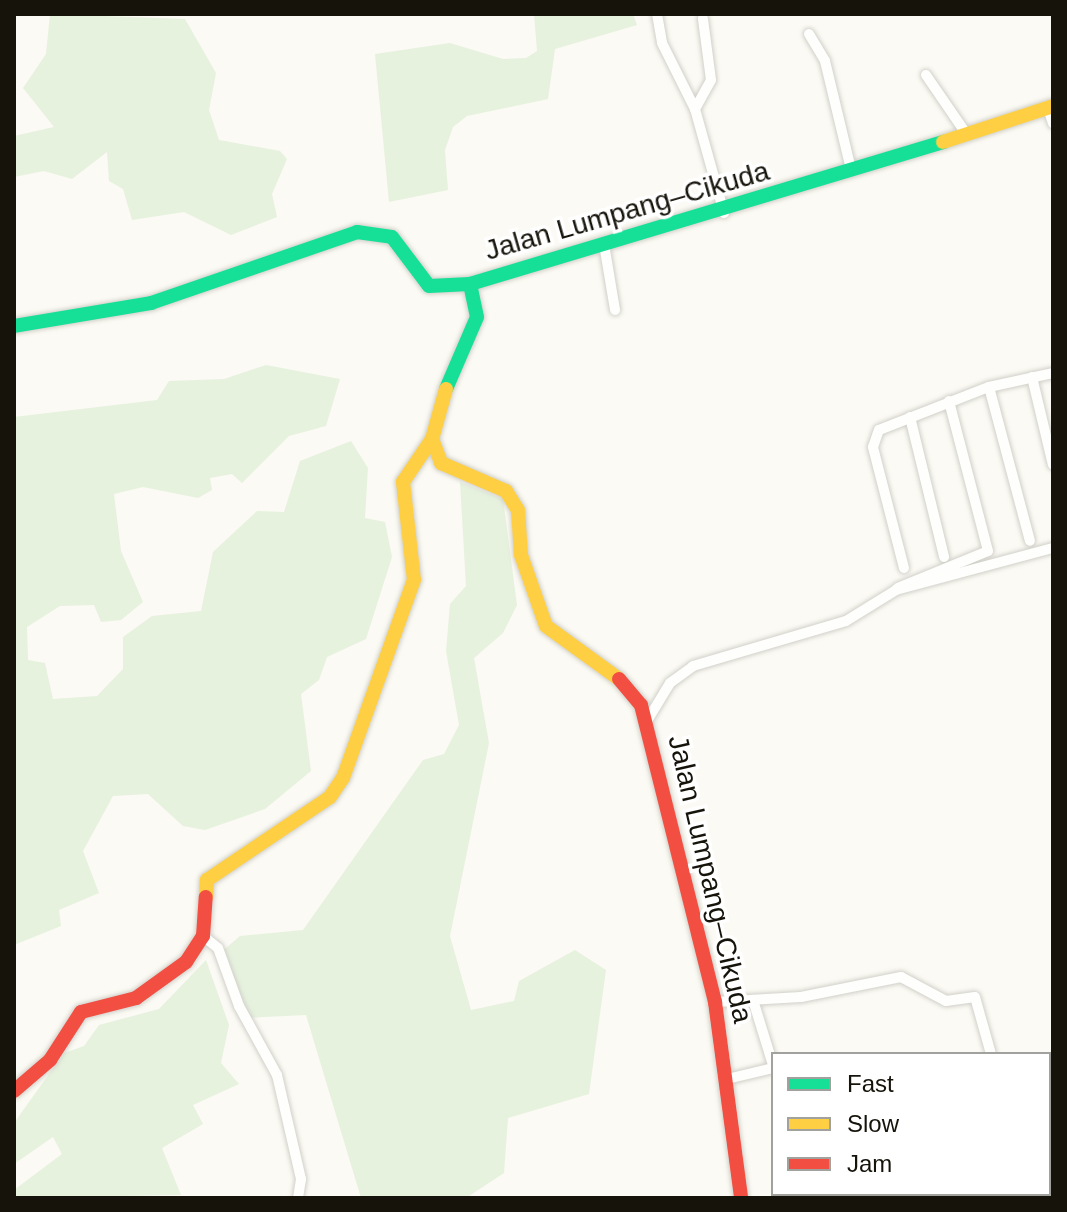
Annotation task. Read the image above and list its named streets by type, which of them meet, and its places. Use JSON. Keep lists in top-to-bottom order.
{
  "streets": {
    "street": ["Jalan Lumpang–Cikuda"]
  },
  "legend": ["Fast", "Slow", "Jam"]
}
